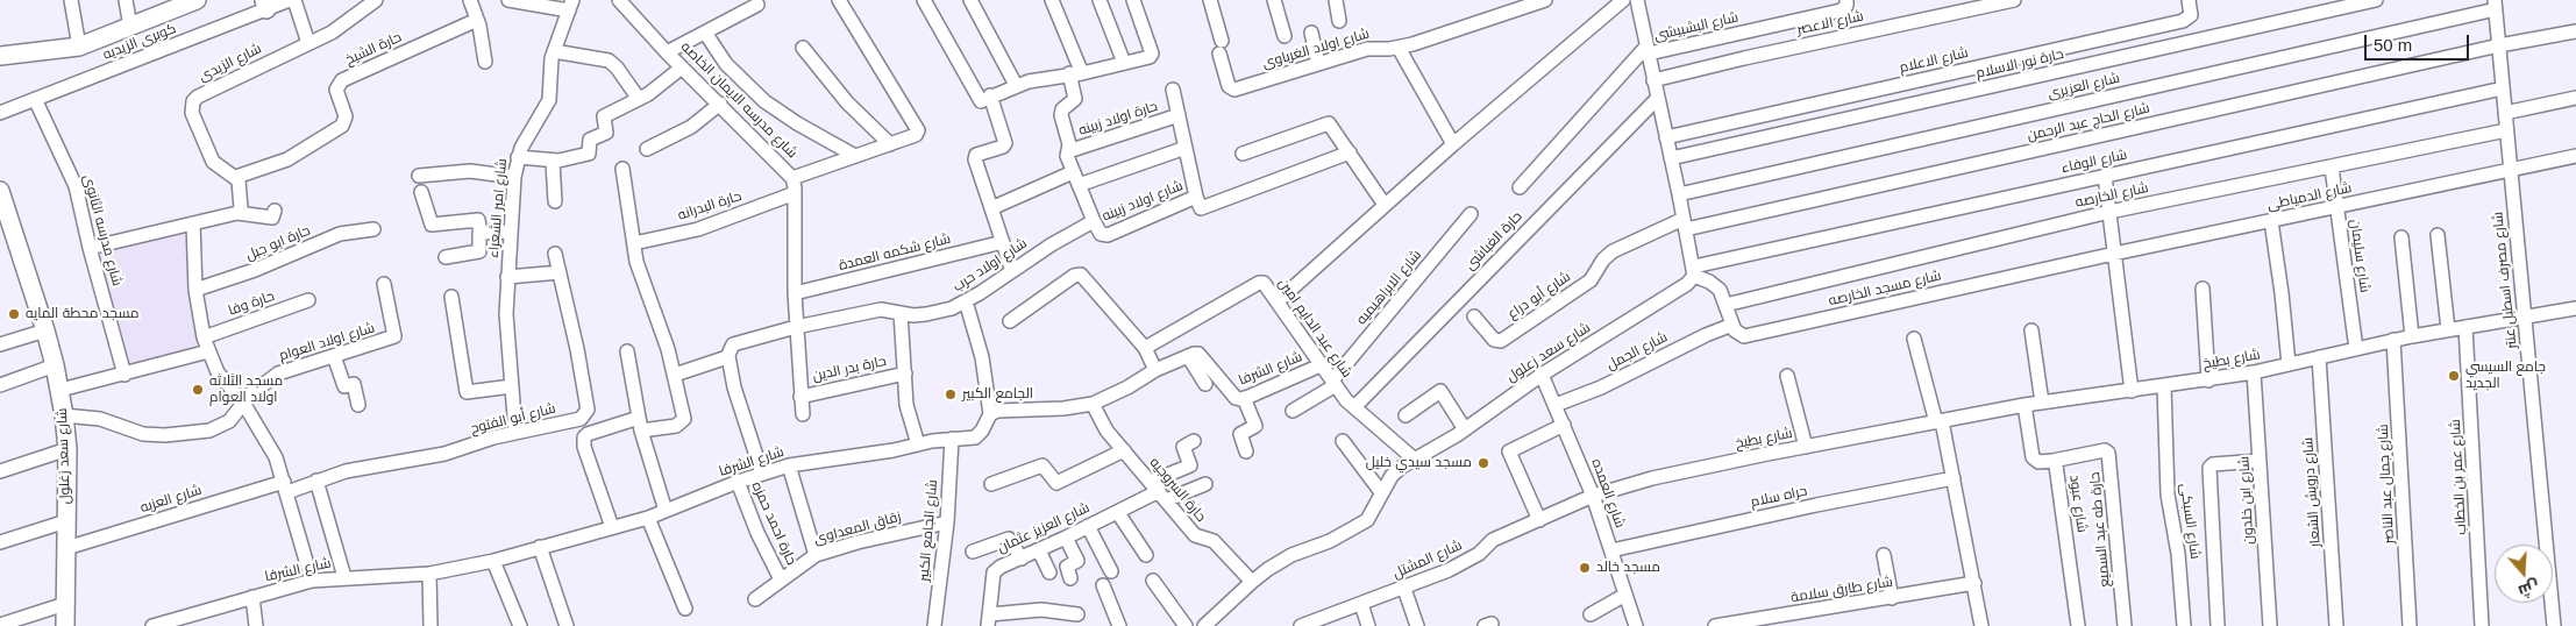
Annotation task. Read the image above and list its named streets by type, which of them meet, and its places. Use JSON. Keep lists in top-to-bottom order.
{
  "streets": {
    "street": [
      "شارع الاعصر",
      "شارع البشبيشى",
      "كوبرى الزيديه",
      "حارة الشيخ",
      "شارع اولاد الغرباوى",
      "شارع الاعلام",
      "شارع الزيدى",
      "حارة نور الاسلام",
      "شارع العزيرى",
      "شارع مدرسه الايمان الخاصه",
      "حارة اولاد زبينه",
      "شارع الحاج عبد الرحمن",
      "شارع الوفاء",
      "شارع الخارصه",
      "شارع الدمياطى",
      "شارع اولاد زبينه",
      "حارة البدرانه",
      "شارع امير الشعراء",
      "شارع مدرسه الثانوى",
      "حارة الغباشى",
      "حارة ابو جبل",
      "شارع شكمه العمدة",
      "شارع سليمان",
      "شارع اولاد حرب",
      "شارع مصرف اسطبل عنتر",
      "شارع الابراهيميه",
      "شارع مسجد الخارصه",
      "شارع أبو دراع",
      "حارة وفا",
      "شارع عبد الدايم امين",
      "شارع اولاد العوام",
      "شارع الجمل",
      "شارع سعد زعلول",
      "شارع بطيخ",
      "حارة بدر الدين",
      "شارع الشرفا",
      "شارع أبو الفتوح",
      "شارع سعد زغلول",
      "شارع عمر بن الخطاب",
      "شارع جمال عبد الناصر",
      "حارة السروجيه",
      "شارع درويش الشعار",
      "شارع العمده",
      "حراه سلام",
      "شارع العزبه",
      "شارع ابن خلدون",
      "شارع عبود",
      "شارع السبكى",
      "حارة احمد حمزه",
      "زقاق المعداوى",
      "شارع العزيز عثمان",
      "حارة طه عبد السميع",
      "شارع الجامع الكبير",
      "شارع المشتل",
      "شارع طارق سلامة"
    ]
  },
  "crossings": [
    ["كوبرى الزيديه", "شارع مدرسه الثانوى"],
    ["حارة الشيخ", "شارع الزيدى"],
    ["شارع العزيرى", "شارع مصرف اسطبل عنتر"],
    ["شارع مدرسه الايمان الخاصه", "حارة البدرانه"],
    ["شارع مدرسه الايمان الخاصه", "شارع شكمه العمدة"],
    ["شارع مدرسه الايمان الخاصه", "شارع اولاد حرب"],
    ["شارع مدرسه الايمان الخاصه", "حارة بدر الدين"],
    ["شارع الحاج عبد الرحمن", "شارع مصرف اسطبل عنتر"],
    ["شارع الحاج عبد الرحمن", "شارع أبو دراع"],
    ["شارع الوفاء", "شارع مصرف اسطبل عنتر"],
    ["شارع الوفاء", "شارع سعد زعلول"],
    ["شارع الخارصه", "شارع سليمان"],
    ["شارع الخارصه", "شارع مصرف اسطبل عنتر"],
    ["شارع الدمياطى", "شارع سليمان"],
    ["شارع الدمياطى", "شارع مصرف اسطبل عنتر"],
    ["شارع الدمياطى", "شارع مسجد الخارصه"],
    ["شارع اولاد زبينه", "شارع اولاد حرب"],
    ["شارع امير الشعراء", "شارع أبو الفتوح"],
    ["حارة الغباشى", "شارع عبد الدايم امين"],
    ["شارع سليمان", "شارع بطيخ"],
    ["شارع مصرف اسطبل عنتر", "شارع بطيخ"],
    ["شارع الابراهيميه", "شارع عبد الدايم امين"],
    ["شارع مسجد الخارصه", "شارع الجمل"],
    ["شارع عبد الدايم امين", "شارع سعد زعلول"],
    ["شارع عبد الدايم امين", "شارع الشرفا"],
    ["شارع اولاد العوام", "شارع سعد زغلول"],
    ["شارع الجمل", "شارع العمده"],
    ["شارع سعد زعلول", "حارة السروجيه"],
    ["شارع سعد زعلول", "شارع العمده"],
    ["شارع بطيخ", "شارع عمر بن الخطاب"],
    ["شارع بطيخ", "شارع جمال عبد الناصر"],
    ["شارع بطيخ", "شارع درويش الشعار"],
    ["شارع بطيخ", "شارع العمده"],
    ["شارع بطيخ", "شارع ابن خلدون"],
    ["شارع بطيخ", "شارع عبود"],
    ["شارع بطيخ", "شارع السبكى"],
    ["شارع بطيخ", "شارع المشتل"],
    ["شارع الشرفا", "حارة احمد حمزه"],
    ["شارع الشرفا", "شارع الجامع الكبير"],
    ["شارع أبو الفتوح", "شارع العزبه"],
    ["شارع سعد زغلول", "شارع العزبه"],
    ["حارة السروجيه", "شارع العزيز عثمان"],
    ["شارع العمده", "حراه سلام"],
    ["شارع العمده", "شارع المشتل"],
    ["شارع عبود", "حارة طه عبد السميع"],
    ["حارة احمد حمزه", "زقاق المعداوى"],
    ["زقاق المعداوى", "شارع الجامع الكبير"]
  ],
  "places": [
    "مسجد محطة المايه",
    "جامع السيسي الجديد",
    "مسجد الثلاثه اولاد العوام",
    "الجامع الكبير",
    "مسجد سيدي خليل",
    "مسجد خالد"
  ],
  "scale_bar": "50 m",
  "north": "bottom"
}
